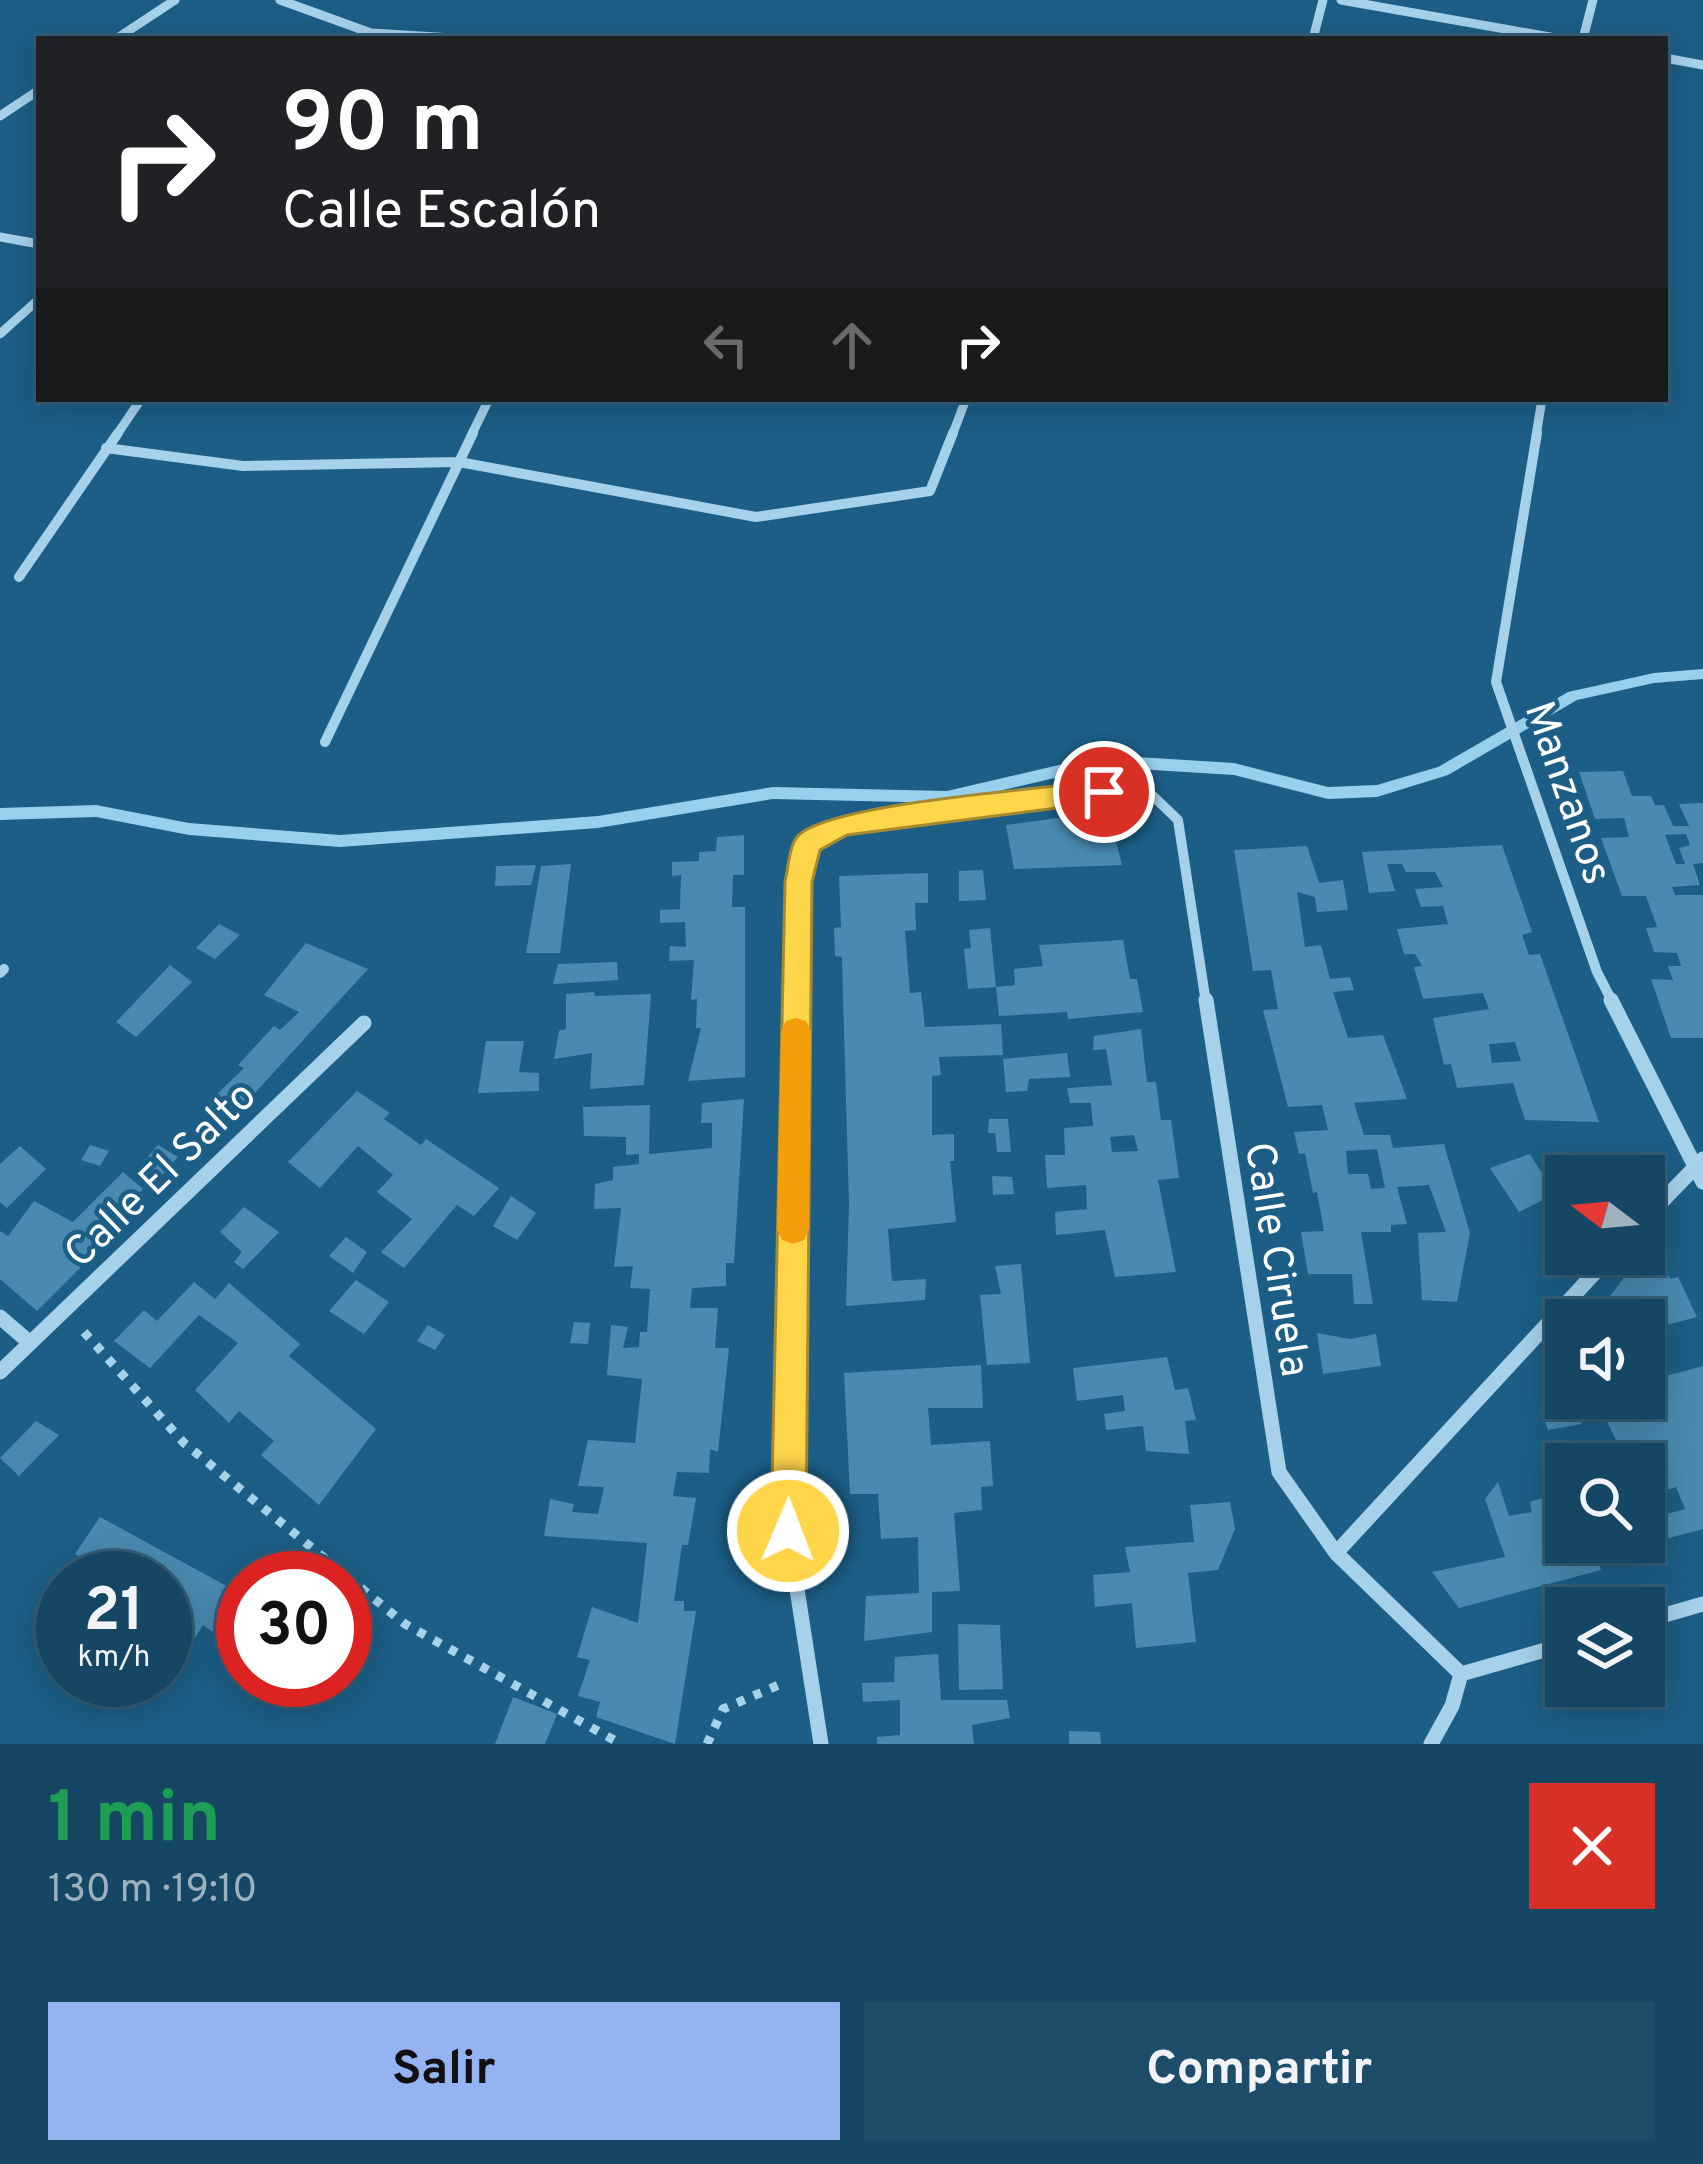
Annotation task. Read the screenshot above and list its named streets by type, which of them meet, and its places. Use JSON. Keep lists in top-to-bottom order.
{
  "streets": {
    "street": ["Manzanos", "Calle El Salto", "Calle Ciruela"]
  },
  "north": "left",
  "page": {
    "turn": ["90 m", "Calle Escalón"],
    "speed": "21 km/h",
    "limit": "30",
    "heading": ["1 min", "130 m · 19:10"],
    "buttons": ["Salir", "Compartir"]
  }
}
